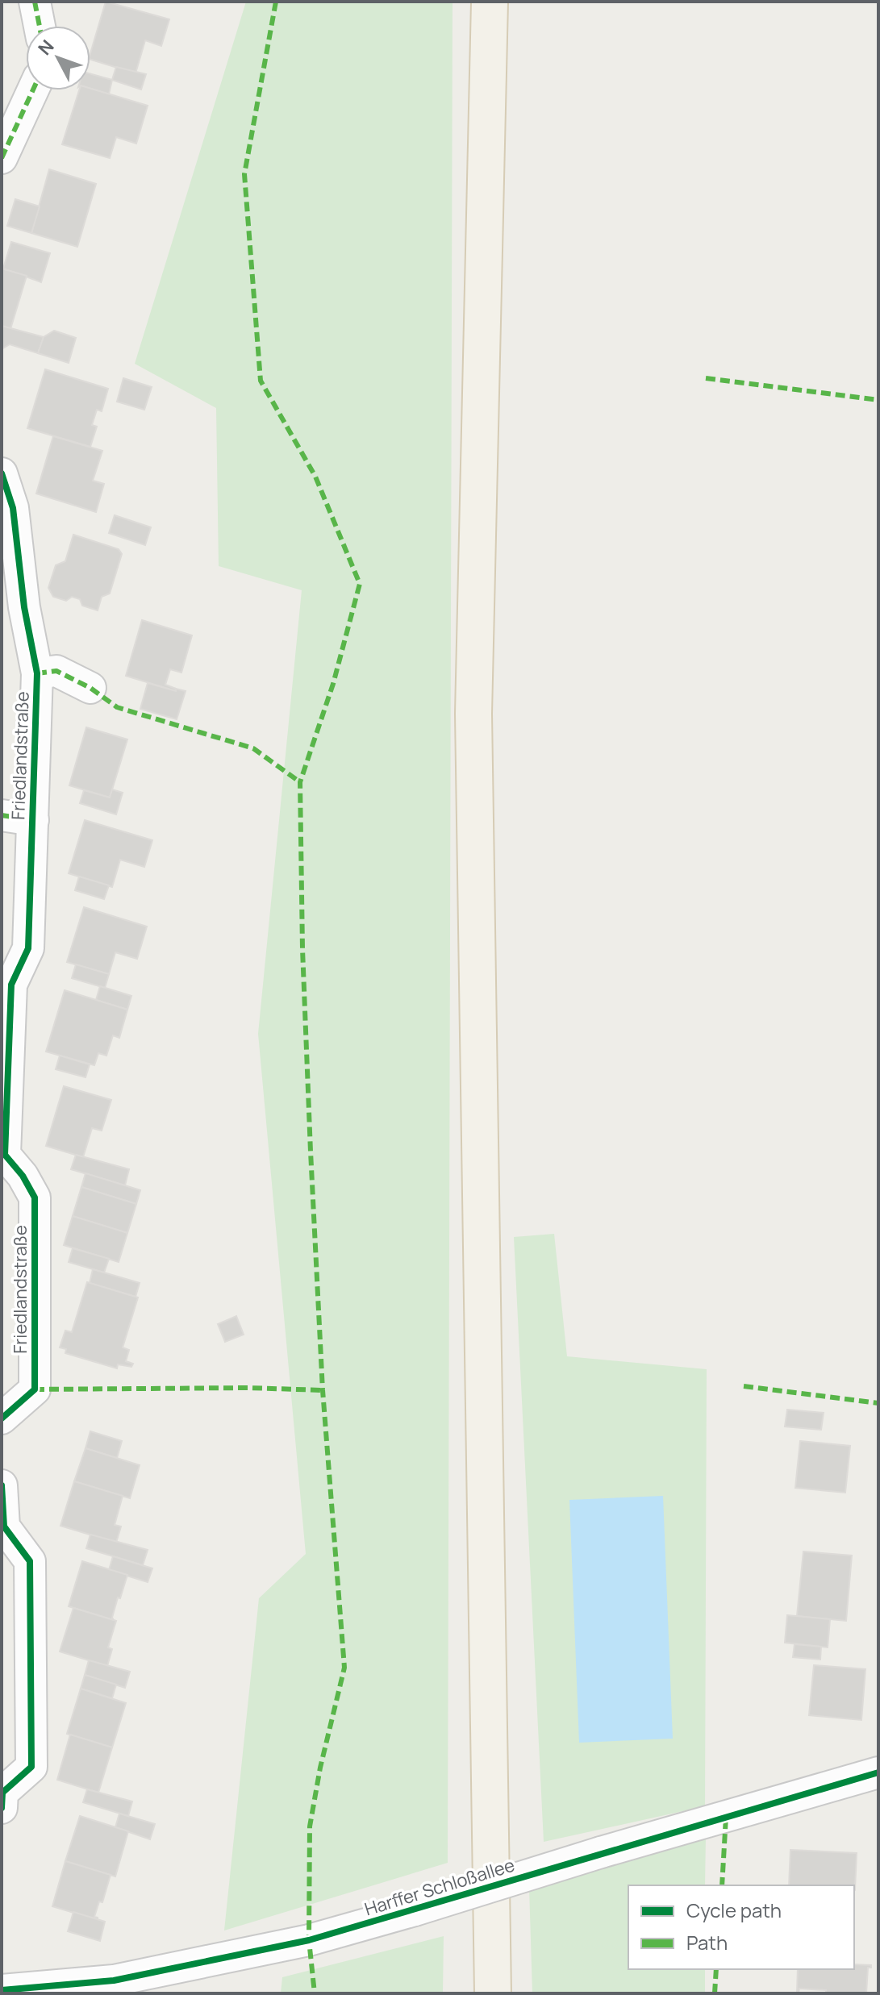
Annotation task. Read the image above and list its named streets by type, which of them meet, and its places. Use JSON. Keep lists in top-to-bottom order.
{
  "streets": {
    "street": ["Friedlandstraße", "Harffer Schloßallee"]
  },
  "legend": ["Cycle path", "Path"],
  "north": "top left"
}
